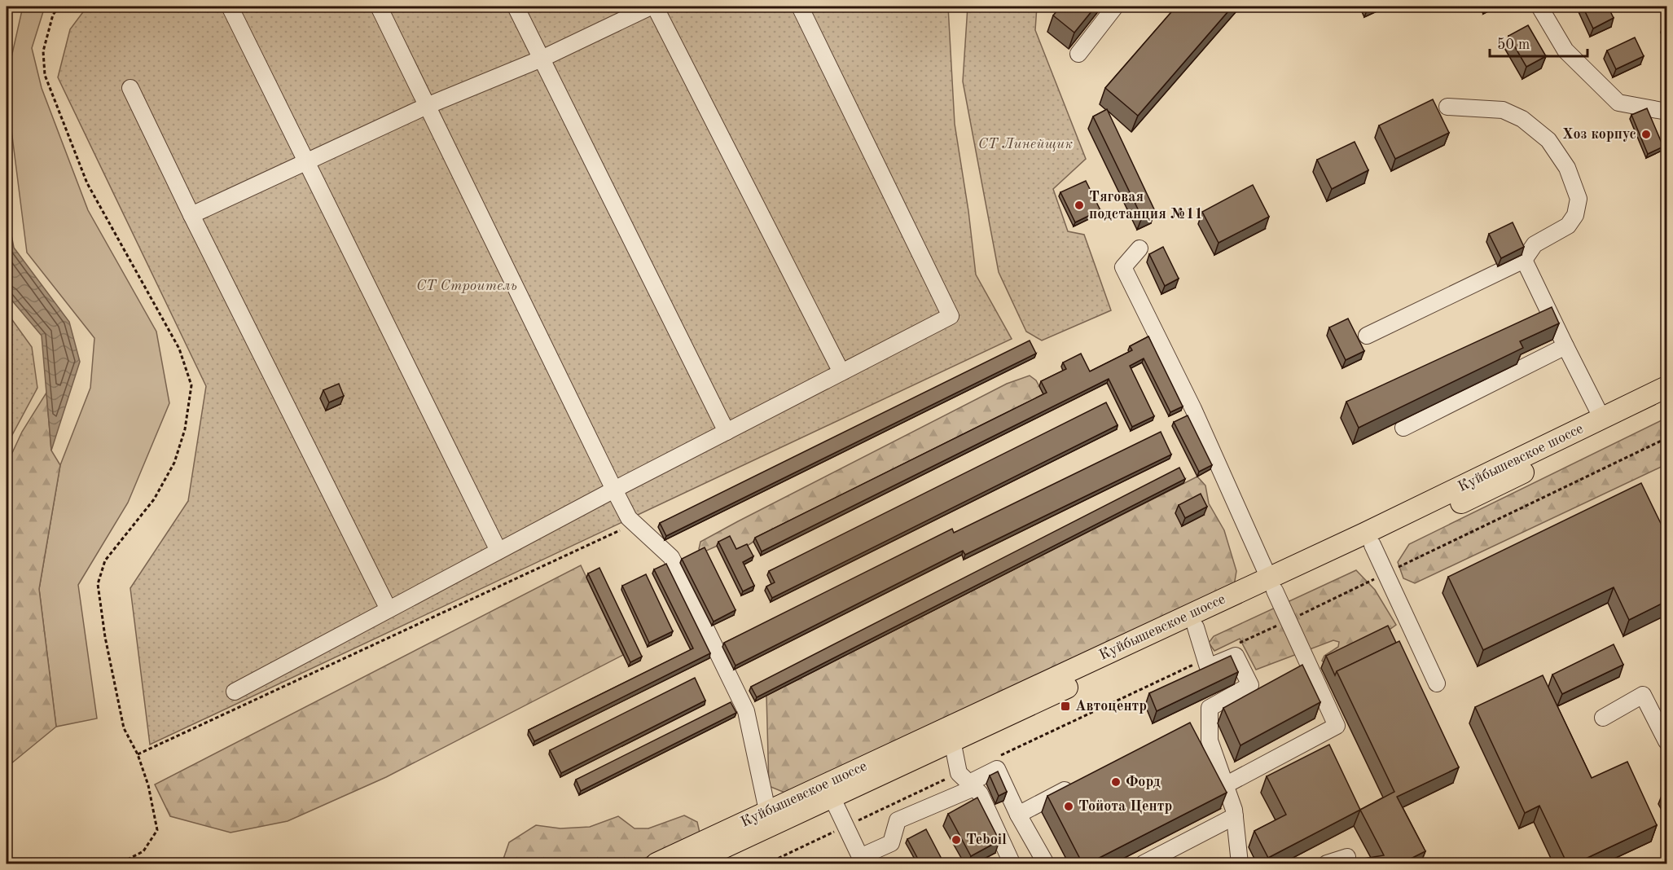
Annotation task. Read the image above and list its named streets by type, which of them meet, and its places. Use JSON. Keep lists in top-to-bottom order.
{
  "streets": {
    "main road": ["Куйбышевское шоссе"]
  },
  "parks": ["СТ Линейщик", "СТ Строитель"],
  "places": {
    "other": [
      "Хоз корпус",
      "Тяговая подстанция №11",
      "Форд",
      "Тойота Центр",
      "Teboil"
    ],
    "transit": ["Автоцентр"]
  },
  "scale_bar": "50 m"
}
